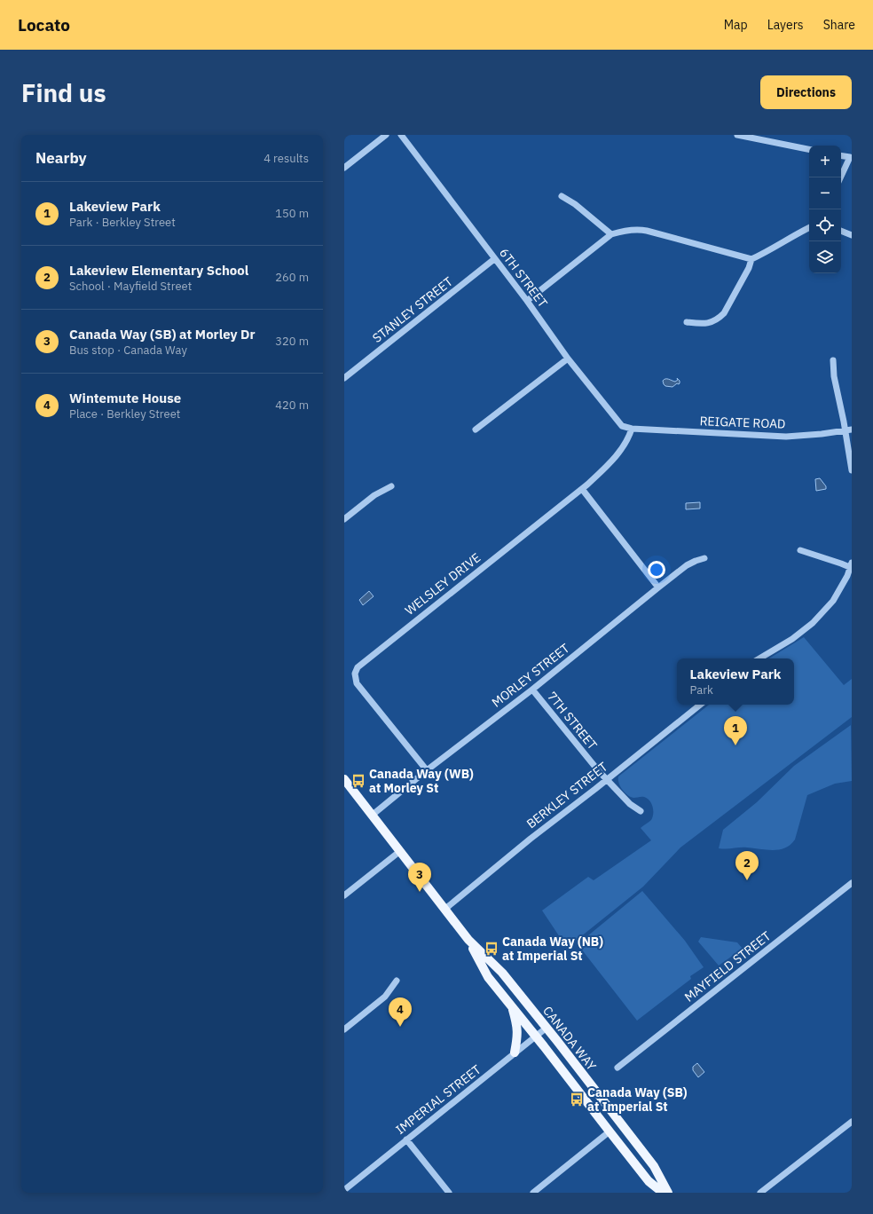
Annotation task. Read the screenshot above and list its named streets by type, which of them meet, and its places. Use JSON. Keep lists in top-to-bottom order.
{
  "streets": {
    "main road": ["CANADA WAY"],
    "street": [
      "6TH STREET",
      "STANLEY STREET",
      "REIGATE ROAD",
      "WELSLEY DRIVE",
      "MORLEY STREET",
      "7TH STREET",
      "BERKLEY STREET",
      "MAYFIELD STREET",
      "IMPERIAL STREET"
    ]
  },
  "crossings": [
    ["6TH STREET", "STANLEY STREET"],
    ["6TH STREET", "REIGATE ROAD"],
    ["6TH STREET", "WELSLEY DRIVE"],
    ["REIGATE ROAD", "WELSLEY DRIVE"],
    ["WELSLEY DRIVE", "MORLEY STREET"],
    ["MORLEY STREET", "7TH STREET"],
    ["MORLEY STREET", "CANADA WAY"],
    ["7TH STREET", "BERKLEY STREET"],
    ["BERKLEY STREET", "CANADA WAY"],
    ["CANADA WAY", "IMPERIAL STREET"]
  ],
  "places": {
    "bus stop": ["Canada Way (WB) at Morley St", "Canada Way (NB) at Imperial St", "Canada Way (SB) at Imperial St"]
  },
  "page": {
    "header": "Locato",
    "nav": ["Map", "Layers", "Share"],
    "buttons": "Directions",
    "title": "Find us",
    "heading": ["Nearby", "4 results"],
    "map_buttons": ["+", "−"],
    "list": [
      {
        "mark": "1",
        "name": "Lakeview Park",
        "note": "Park · Berkley Street",
        "value": "150 m"
      },
      {
        "mark": "2",
        "name": "Lakeview Elementary School",
        "note": "School · Mayfield Street",
        "value": "260 m"
      },
      {
        "mark": "3",
        "name": "Canada Way (SB) at Morley Dr",
        "note": "Bus stop · Canada Way",
        "value": "320 m"
      },
      {
        "mark": "4",
        "name": "Wintemute House",
        "note": "Place · Berkley Street",
        "value": "420 m"
      }
    ],
    "popup": ["Lakeview Park", "Park"],
    "pins": [
      "1",
      "2",
      "3",
      "4"
    ]
  }
}
